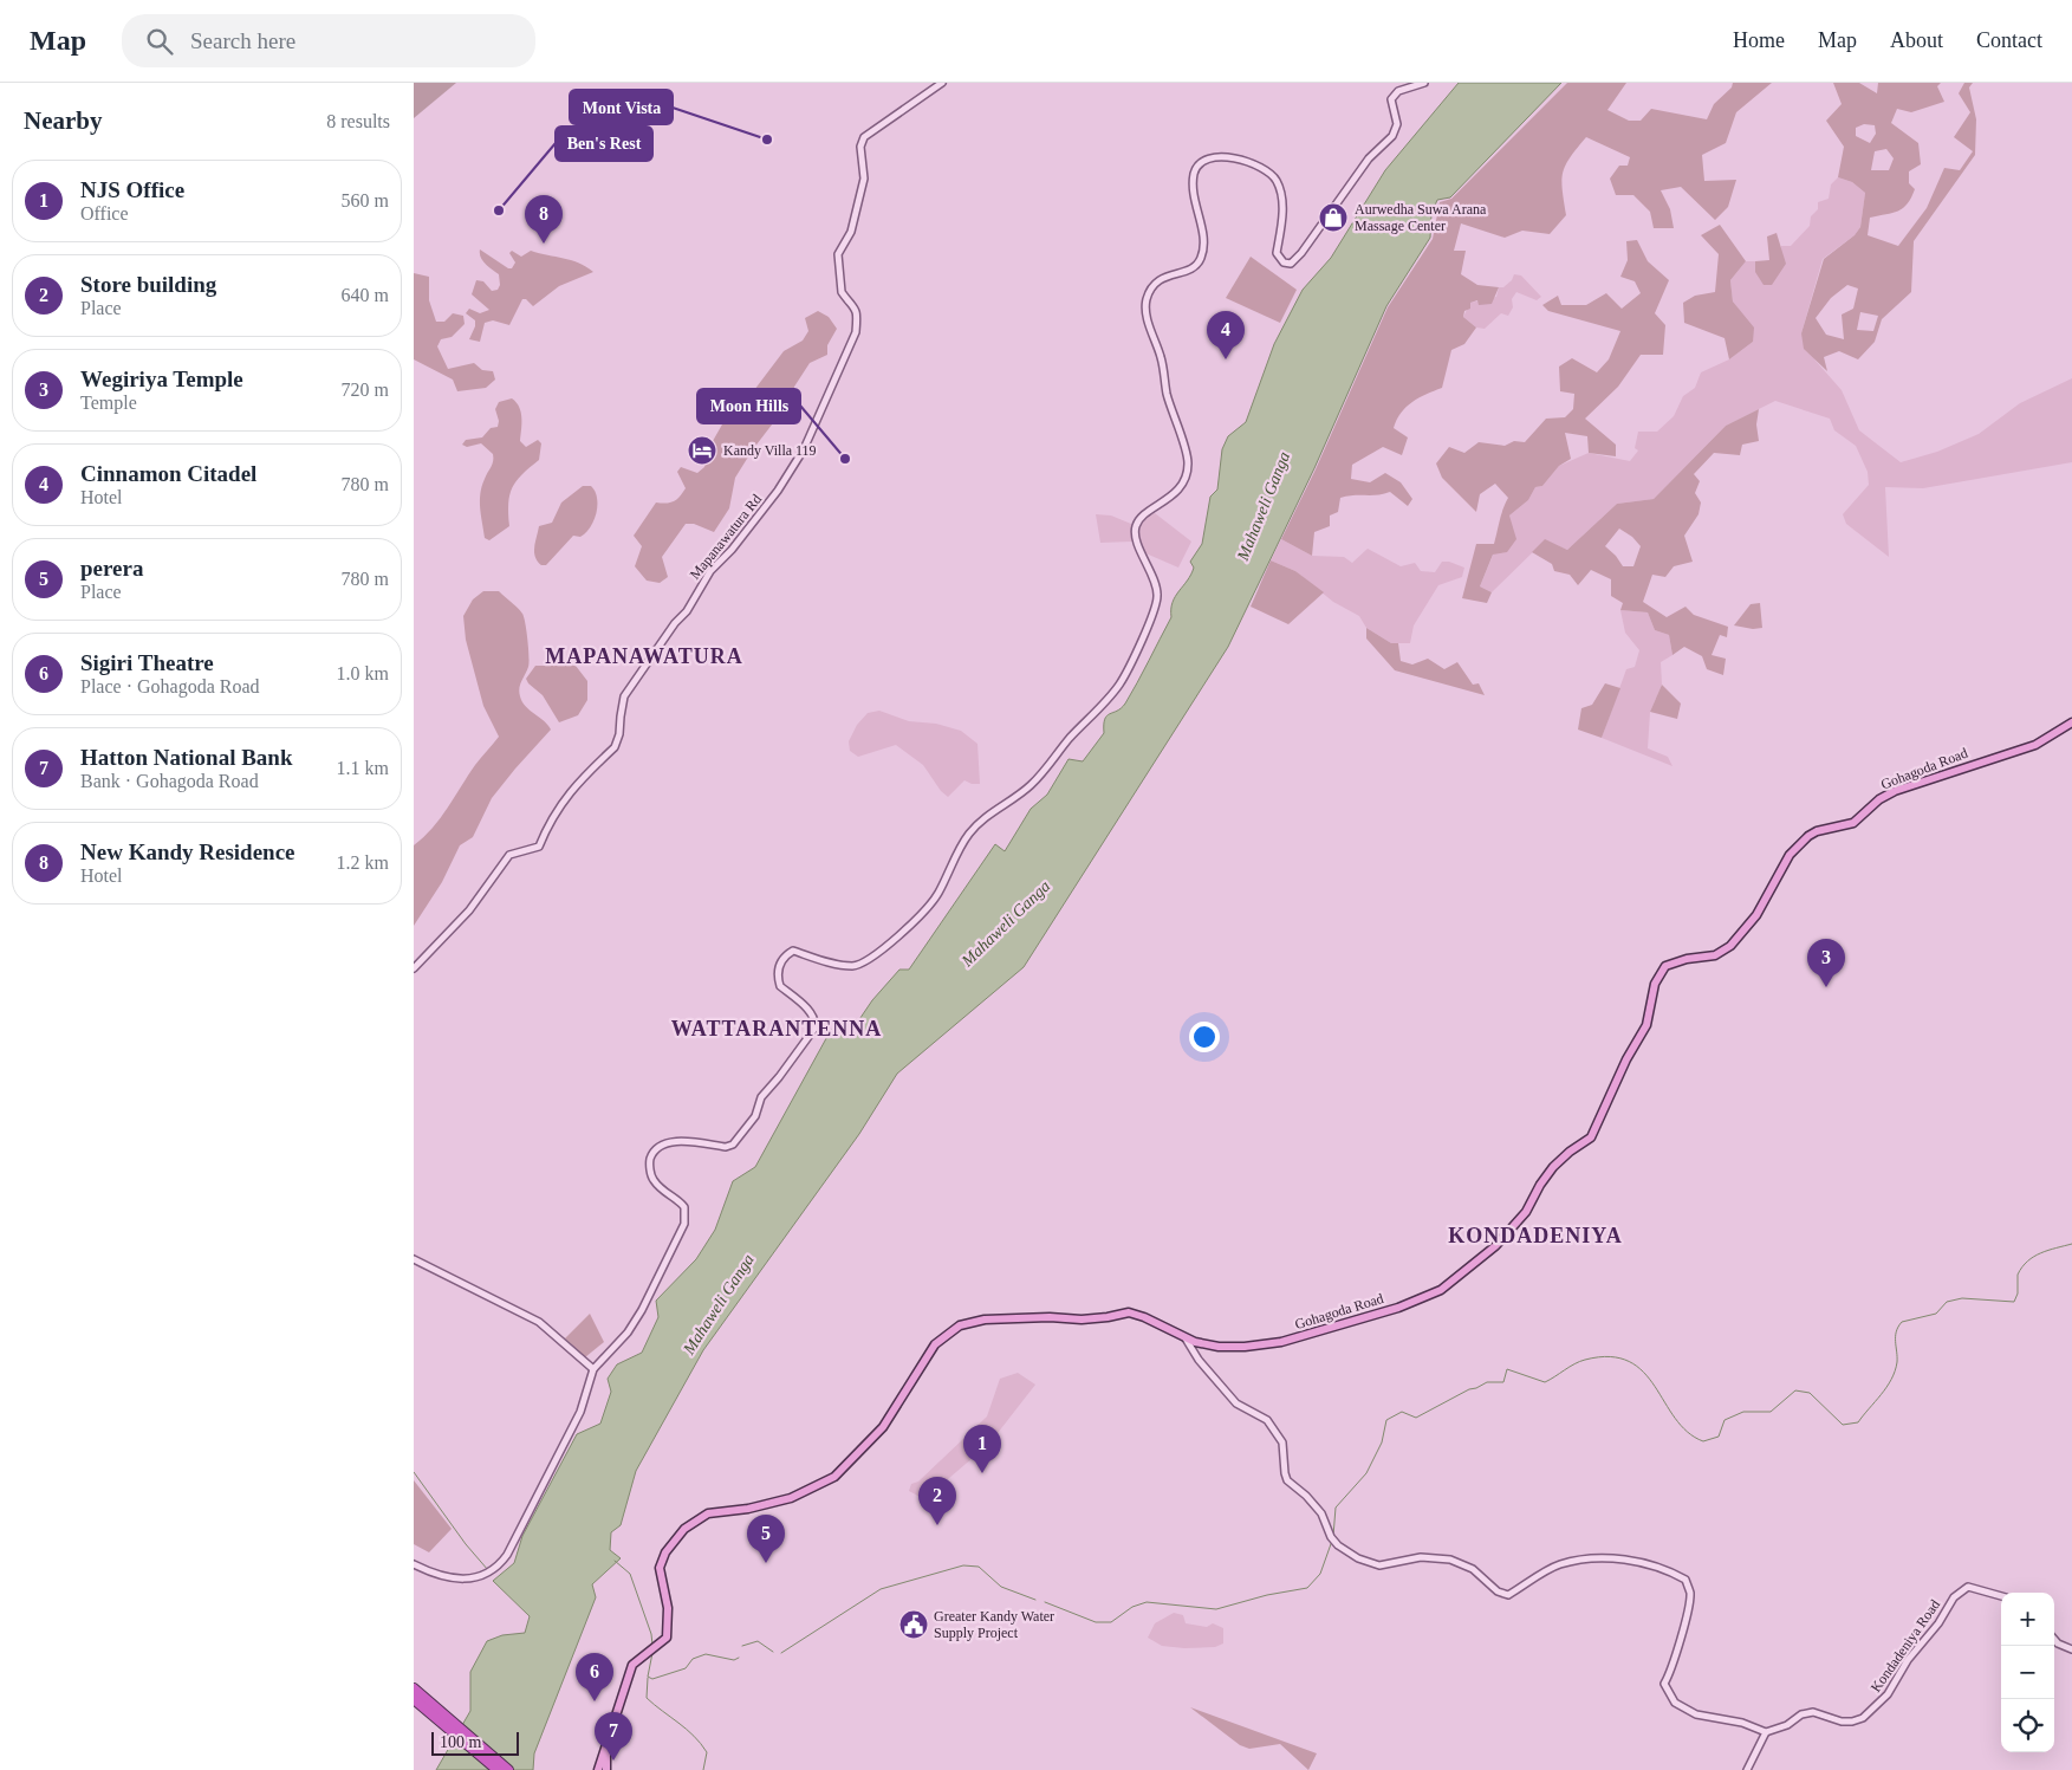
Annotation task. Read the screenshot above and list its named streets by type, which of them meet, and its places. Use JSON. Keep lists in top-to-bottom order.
{
  "streets": {
    "main road": ["Gohagoda Road"],
    "street": ["Mapanawatura Rd", "Kondadeniya Road"]
  },
  "districts": ["MAPANAWATURA", "WATTARANTENNA", "KONDADENIYA"],
  "water": ["Mahaweli Ganga"],
  "places": {
    "other": ["Mont Vista", "Ben's Rest", "Moon Hills"],
    "shop": ["Aurwedha Suwa Arana Massage Center"],
    "hotel": ["Kandy Villa 119"],
    "public building": ["Greater Kandy Water Supply Project"]
  },
  "scale_bar": "100 m",
  "page": {
    "header": "Map",
    "search": "Search here",
    "nav": [
      "Home",
      "Map",
      "About",
      "Contact"
    ],
    "heading": ["Nearby", "8 results"],
    "list": [
      {
        "mark": "1",
        "name": "NJS Office",
        "note": "Office",
        "value": "560 m"
      },
      {
        "mark": "2",
        "name": "Store building",
        "note": "Place",
        "value": "640 m"
      },
      {
        "mark": "3",
        "name": "Wegiriya Temple",
        "note": "Temple",
        "value": "720 m"
      },
      {
        "mark": "4",
        "name": "Cinnamon Citadel",
        "note": "Hotel",
        "value": "780 m"
      },
      {
        "mark": "5",
        "name": "perera",
        "note": "Place",
        "value": "780 m"
      },
      {
        "mark": "6",
        "name": "Sigiri Theatre",
        "note": "Place · Gohagoda Road",
        "value": "1.0 km"
      },
      {
        "mark": "7",
        "name": "Hatton National Bank",
        "note": "Bank · Gohagoda Road",
        "value": "1.1 km"
      },
      {
        "mark": "8",
        "name": "New Kandy Residence",
        "note": "Hotel",
        "value": "1.2 km"
      }
    ],
    "pins": [
      "8",
      "4",
      "3",
      "1",
      "2",
      "5",
      "6",
      "7"
    ],
    "map_buttons": ["+", "−"],
    "scale": "100 m"
  }
}
